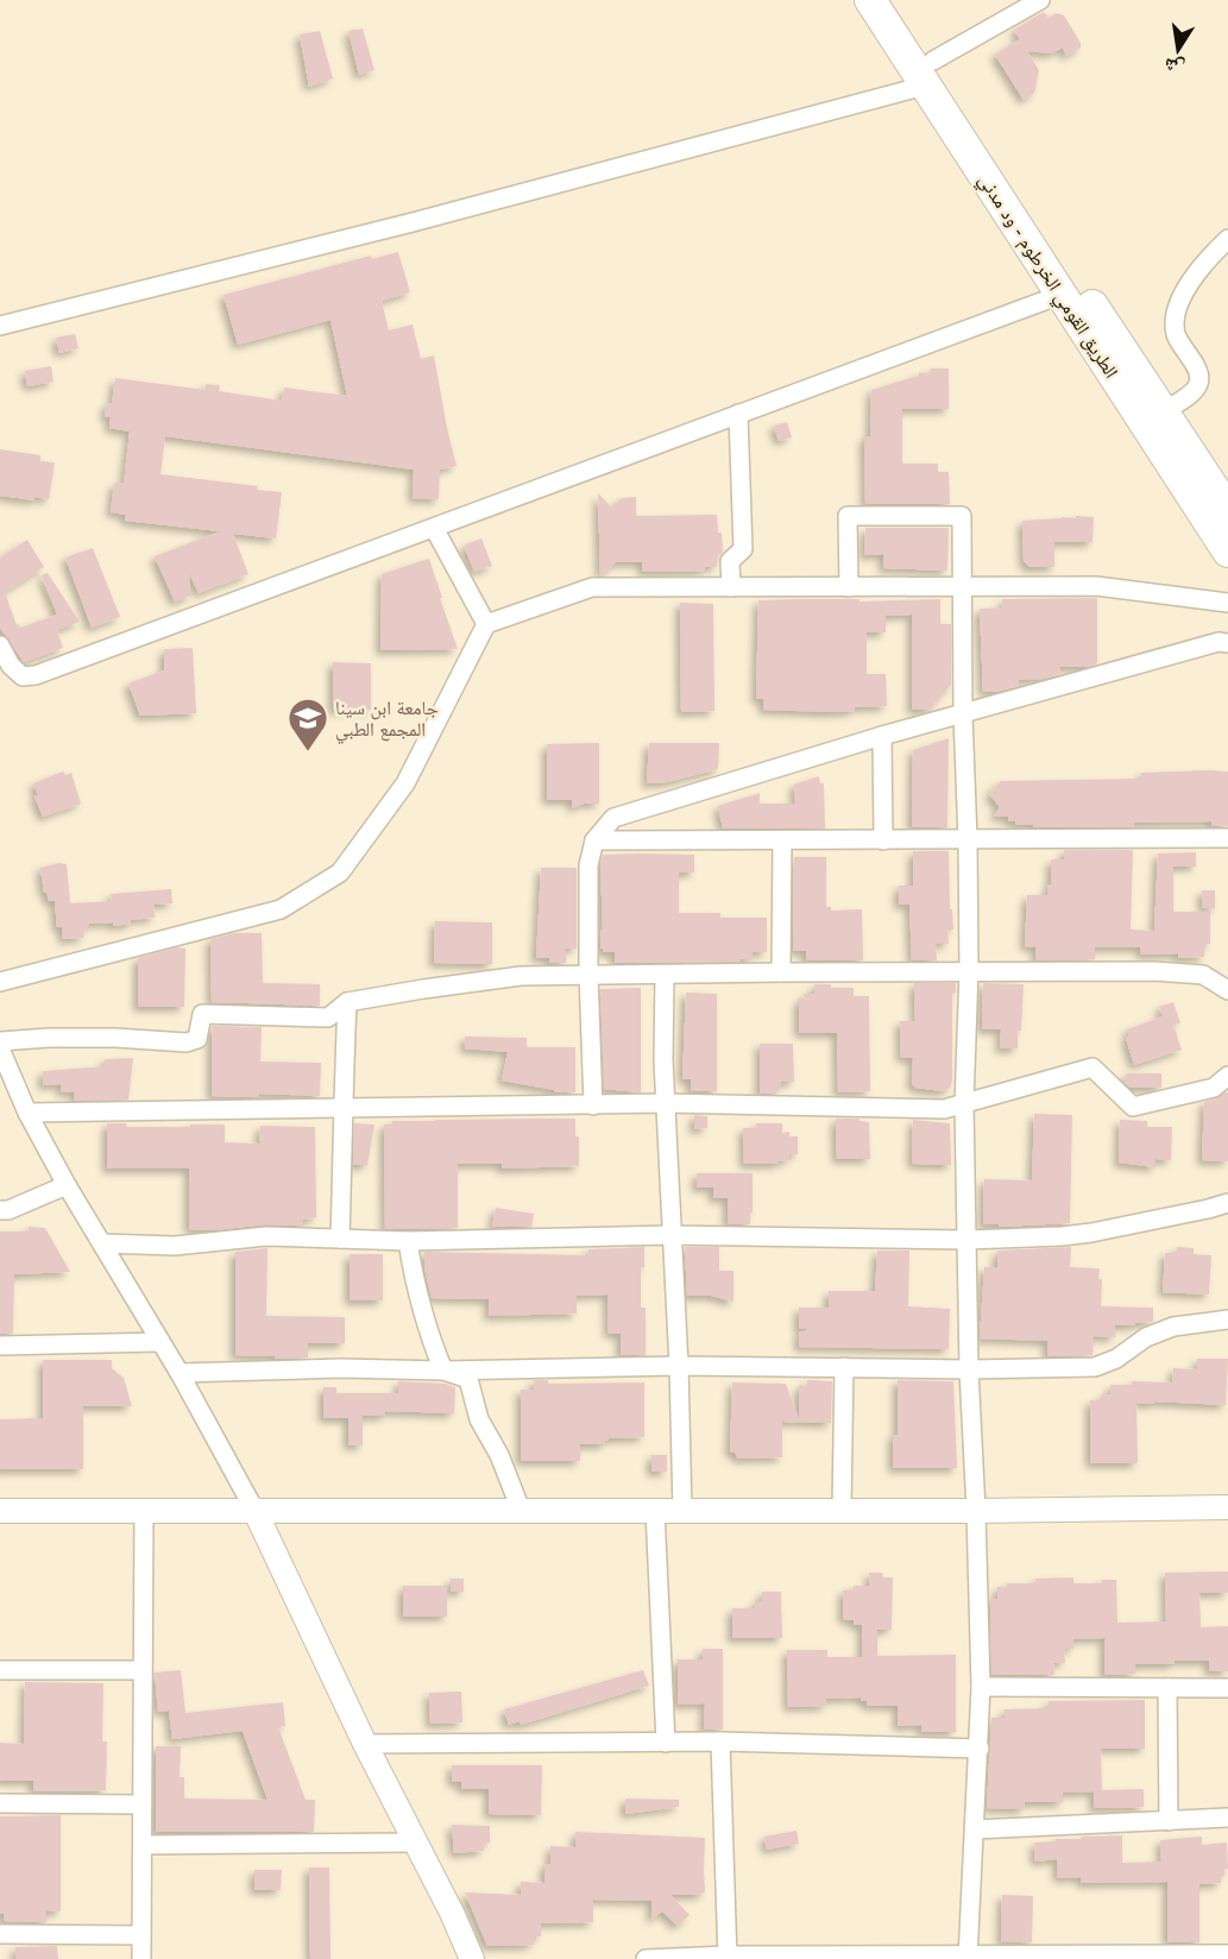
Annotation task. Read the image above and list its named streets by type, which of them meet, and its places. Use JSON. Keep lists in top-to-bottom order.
{
  "streets": {
    "highway": ["الطريق القومي الخرطوم - ود مدني"]
  },
  "places": {
    "school or university": ["جامعة ابن سينا المجمع الطبي"]
  },
  "north": "bottom"
}
